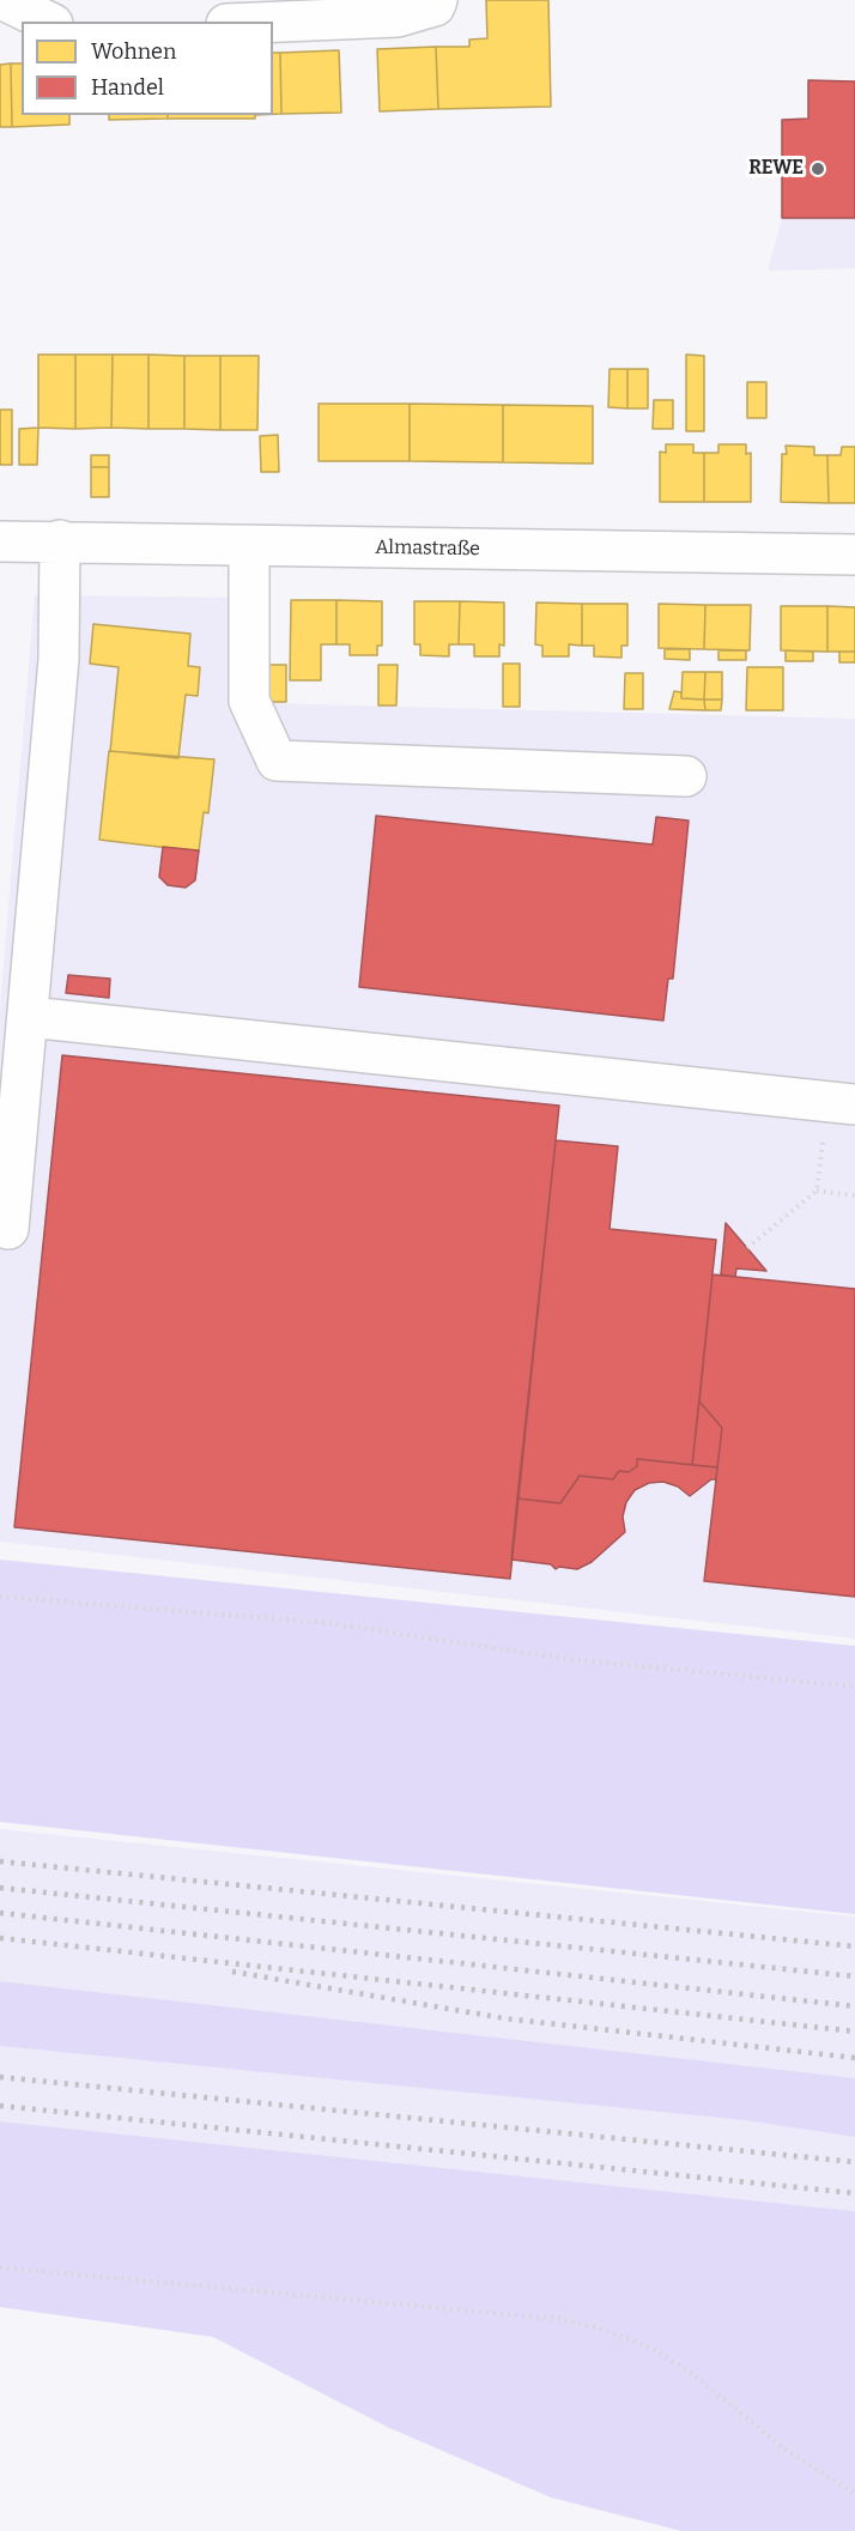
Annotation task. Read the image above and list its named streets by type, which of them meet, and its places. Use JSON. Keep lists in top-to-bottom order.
{
  "streets": {
    "street": ["Almastraße"]
  },
  "places": ["REWE"],
  "legend": ["Wohnen", "Handel"]
}
